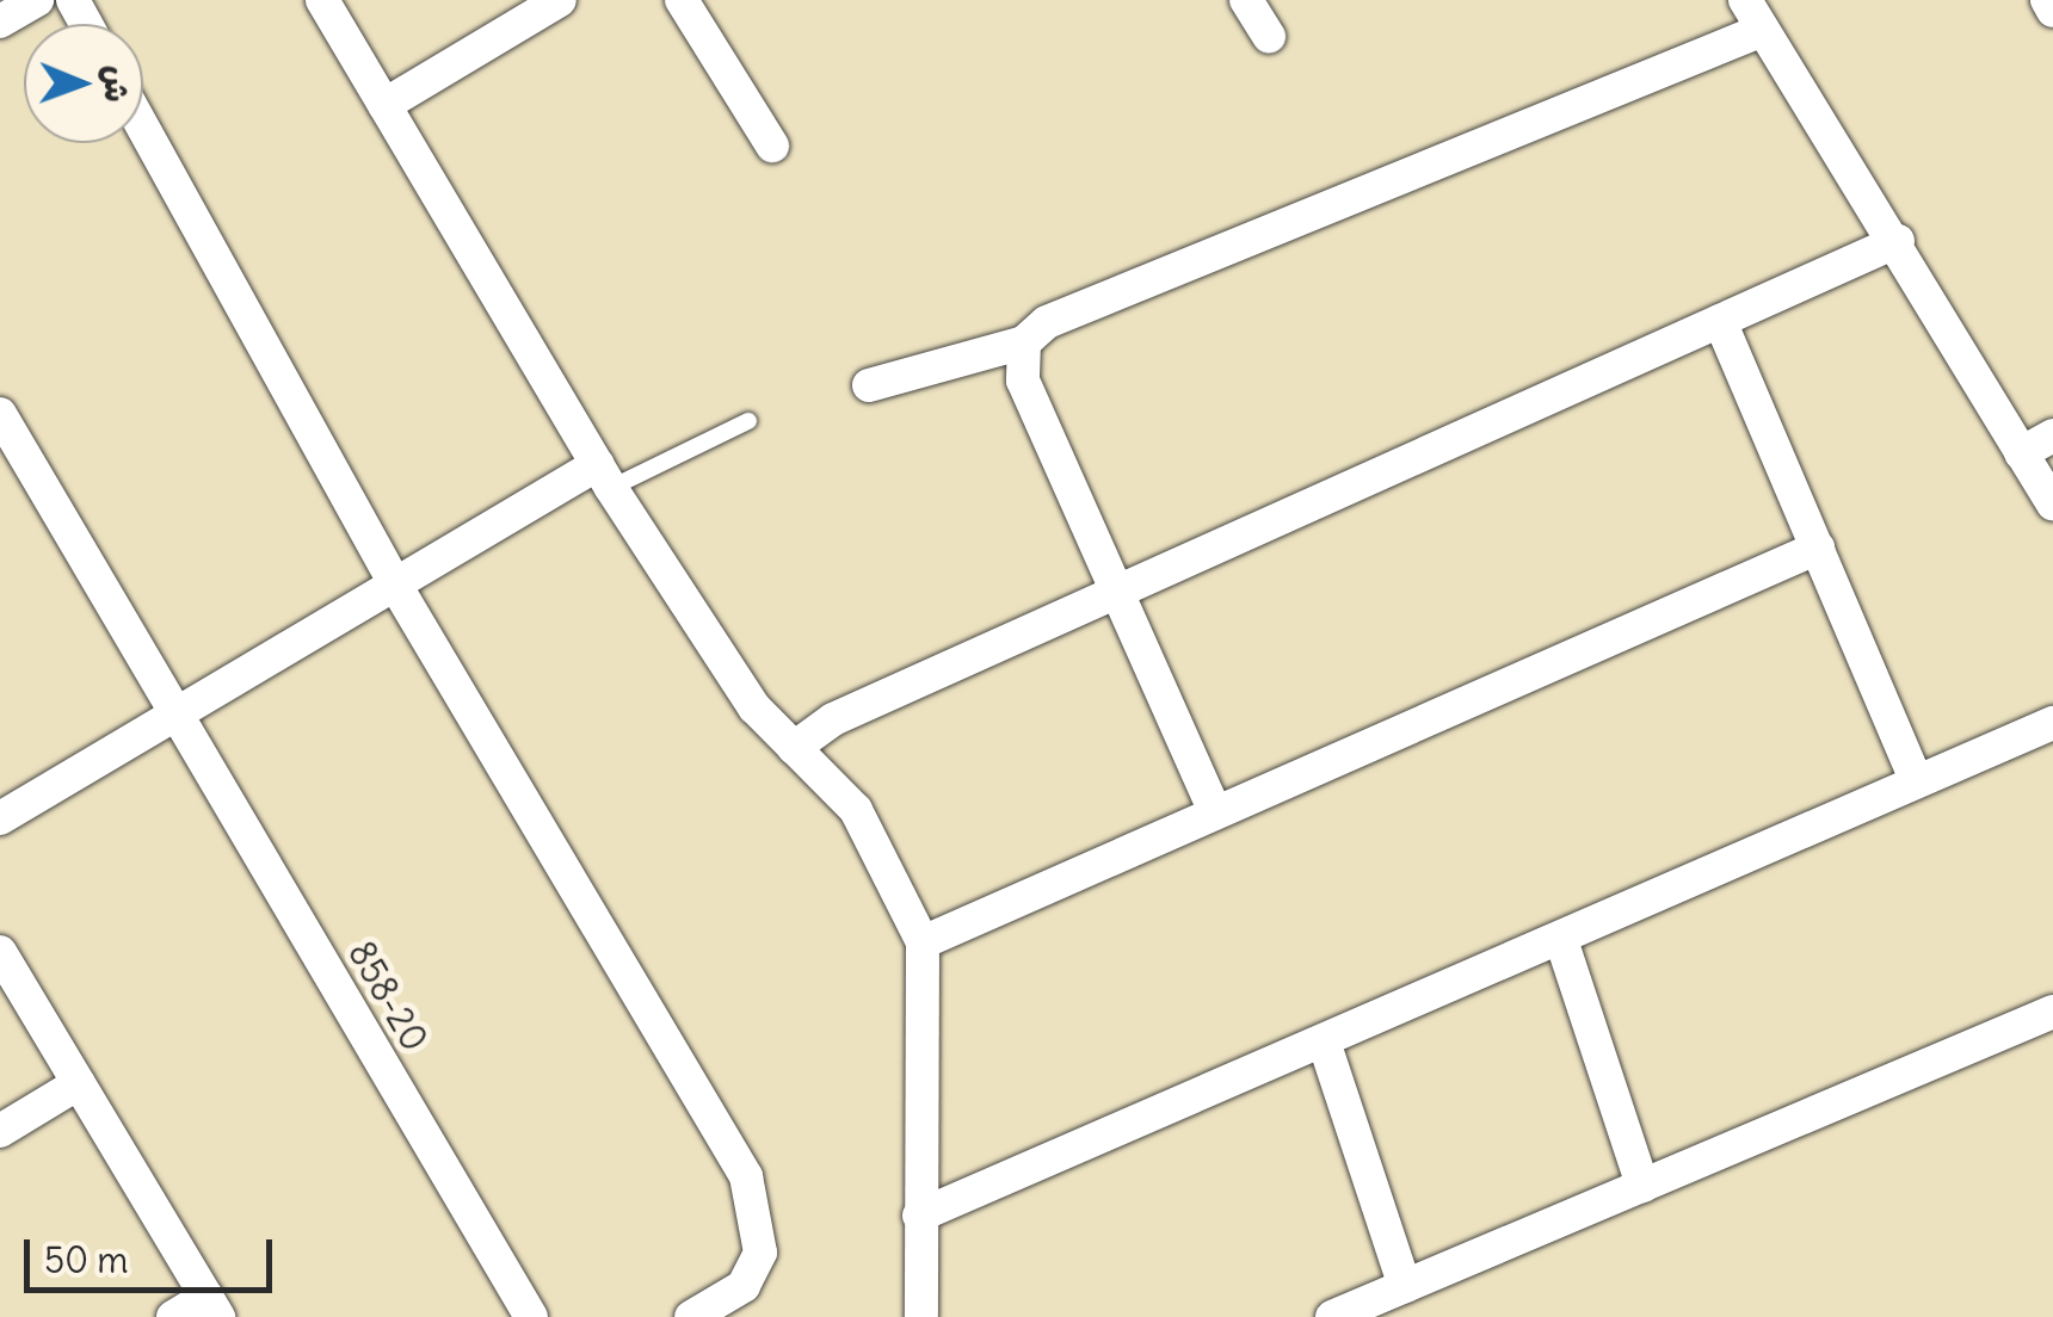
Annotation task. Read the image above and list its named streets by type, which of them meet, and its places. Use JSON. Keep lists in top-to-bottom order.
{
  "streets": {
    "street": ["858-20"]
  },
  "scale_bar": "50 m",
  "north": "right"
}
